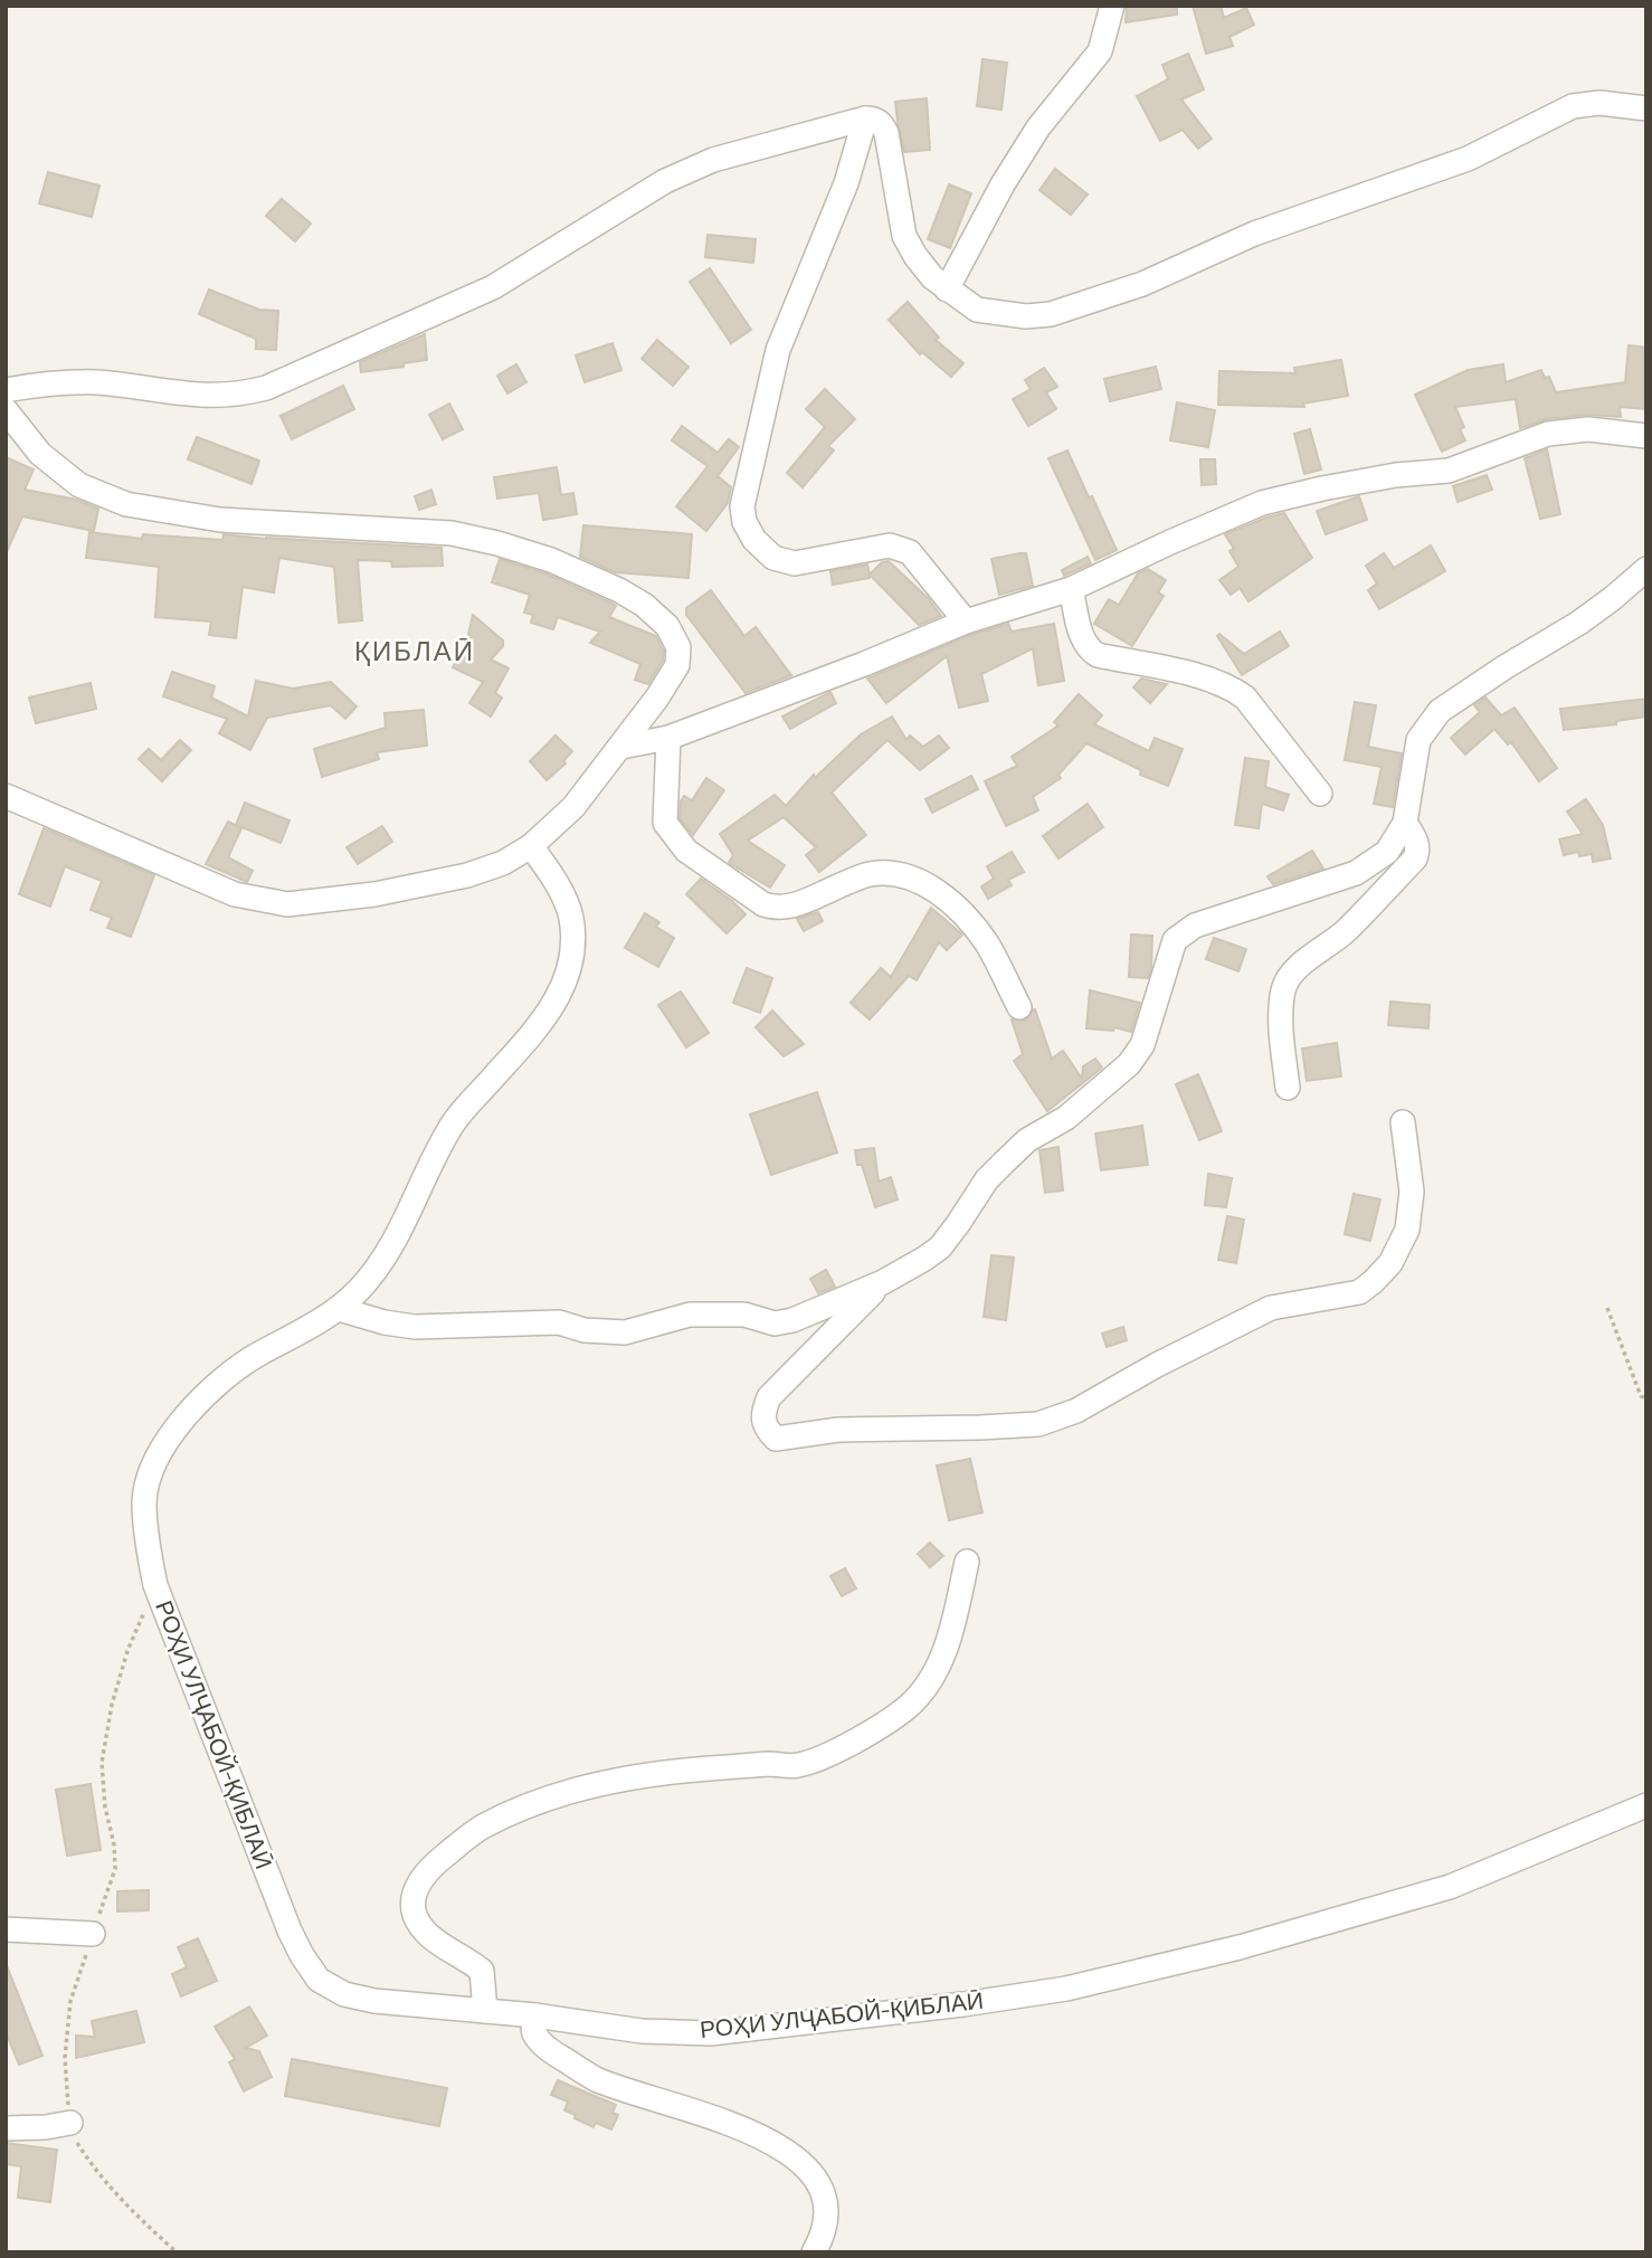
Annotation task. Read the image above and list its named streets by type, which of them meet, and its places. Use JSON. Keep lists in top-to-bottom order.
{
  "streets": {
    "street": ["РОҲИ УЛҶАБОЙ-ҚИБЛАӢ"]
  },
  "districts": ["ҚИБЛАӢ"]
}
